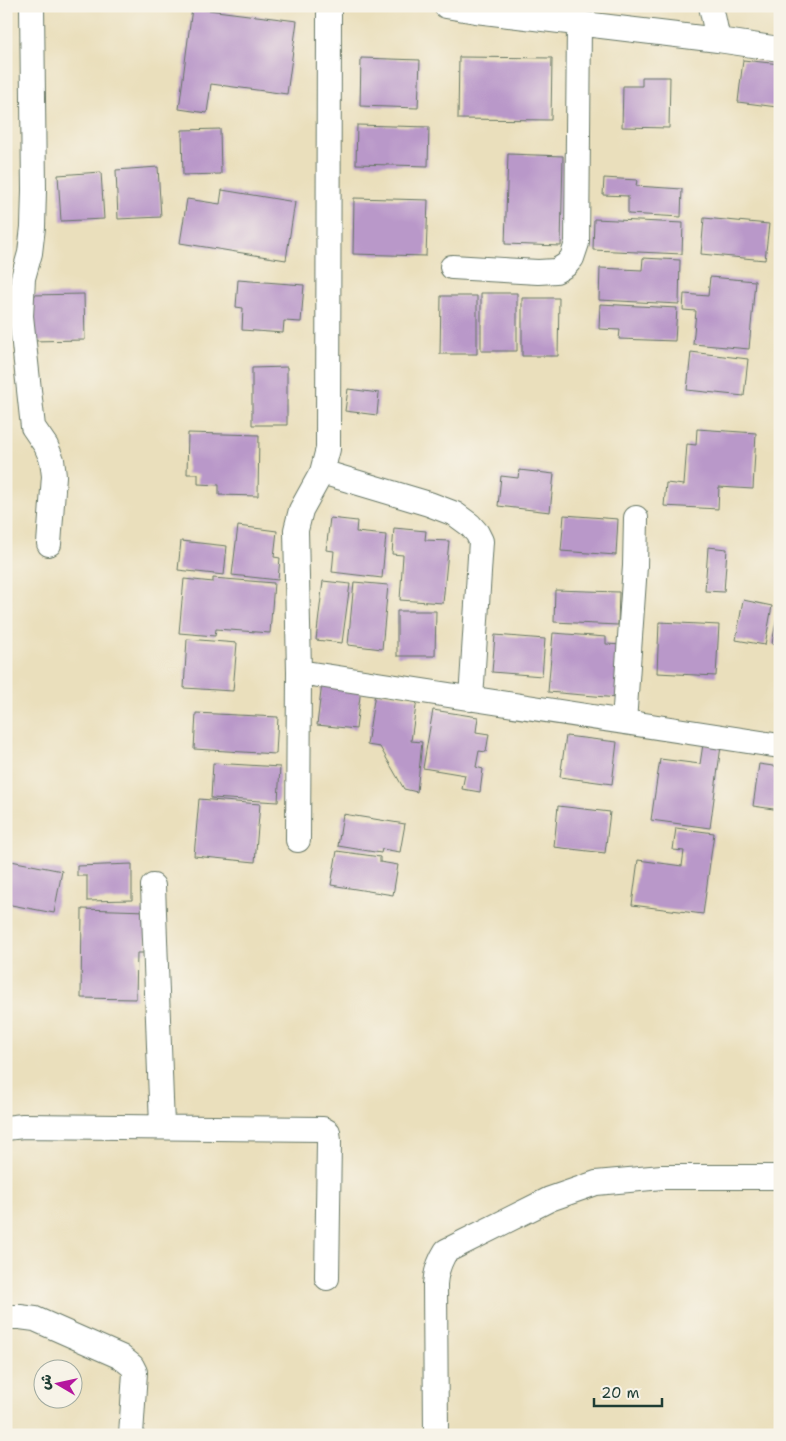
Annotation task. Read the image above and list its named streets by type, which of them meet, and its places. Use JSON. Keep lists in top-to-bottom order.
{
  "scale_bar": "20 m",
  "north": "left"
}
